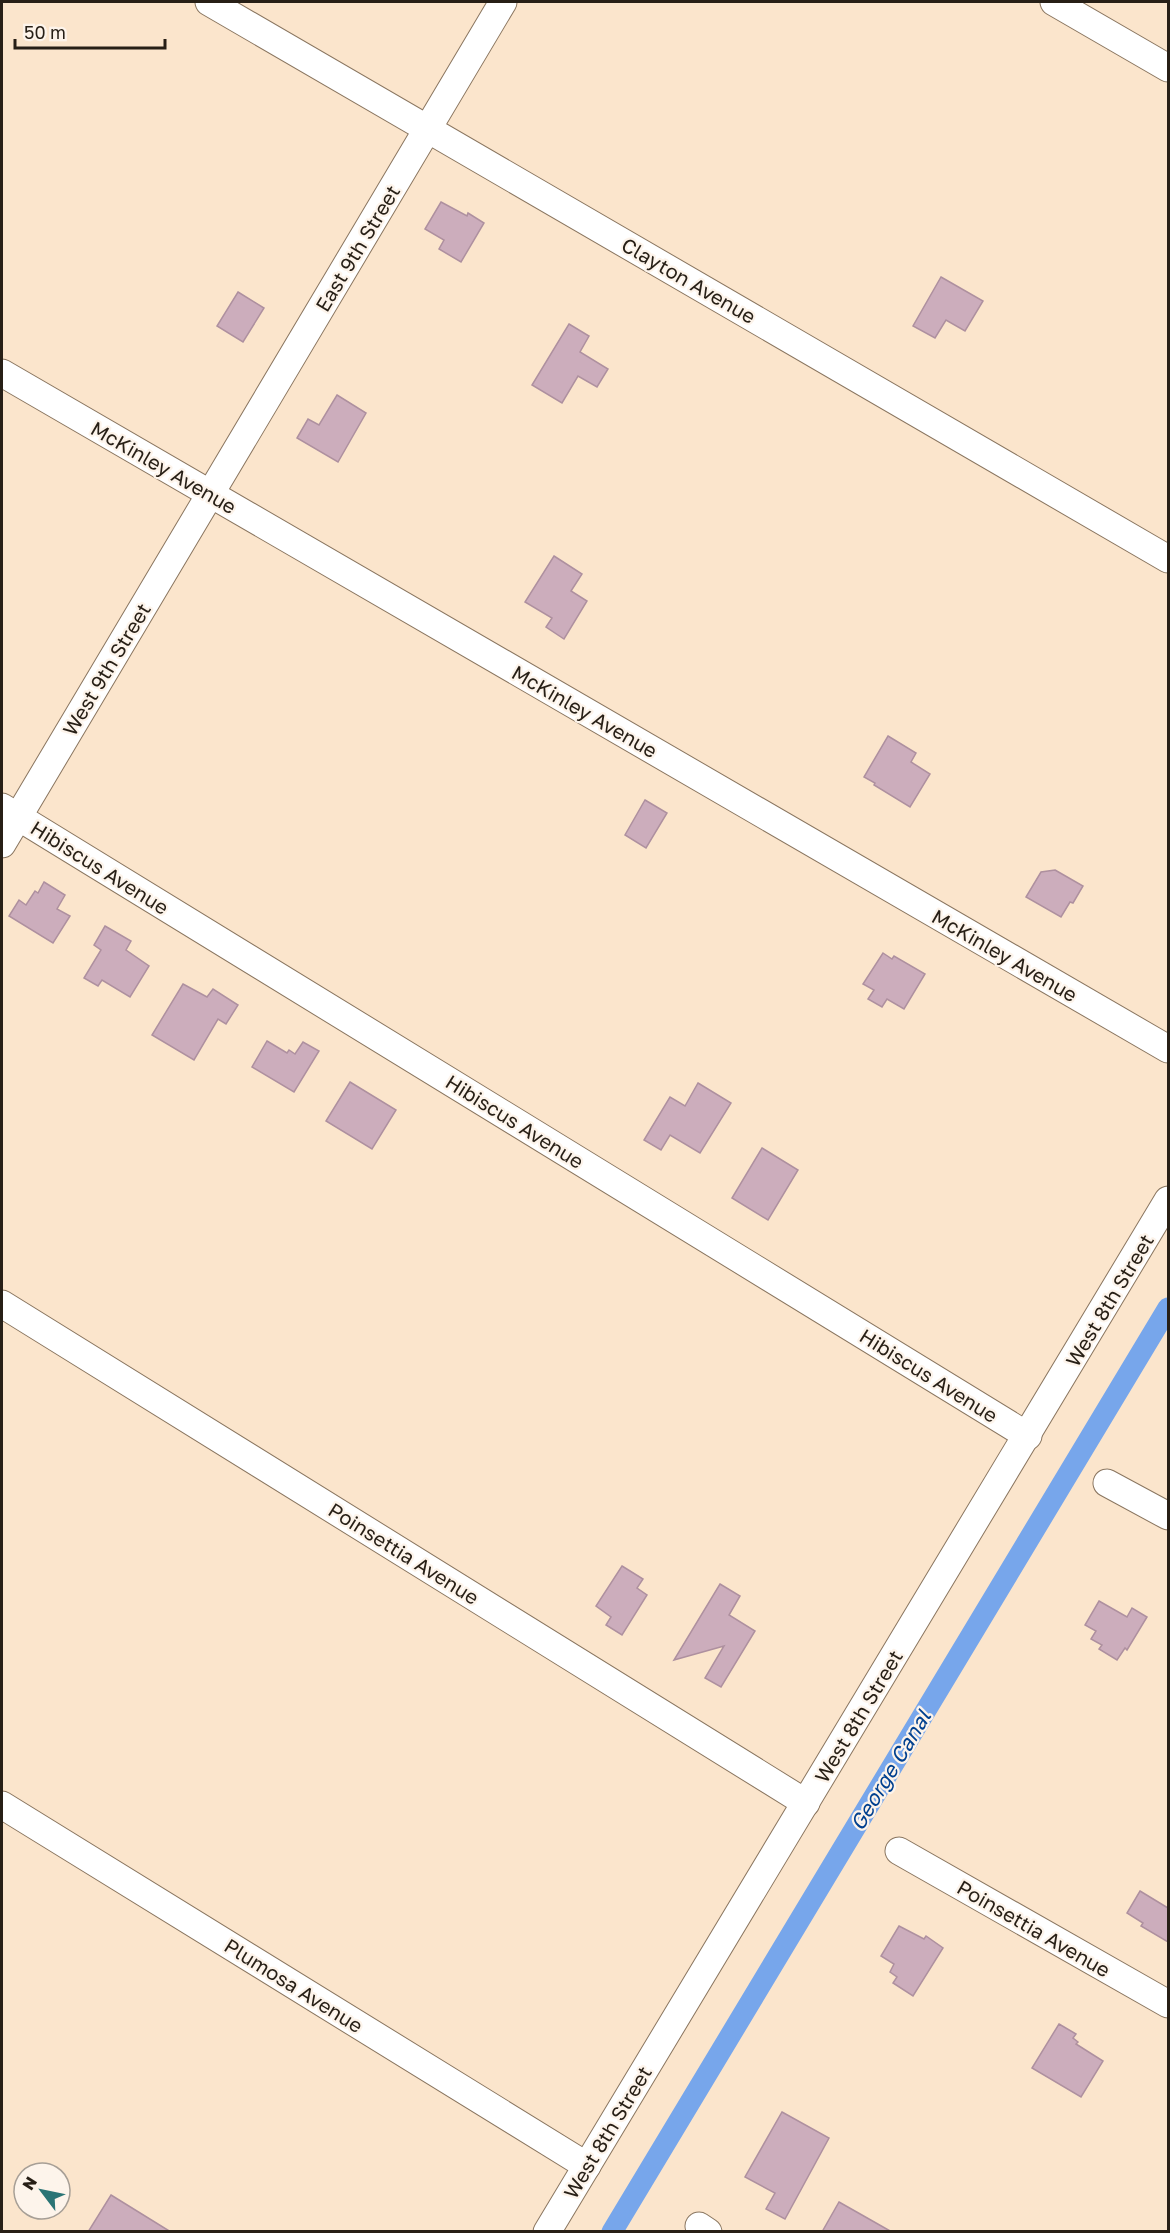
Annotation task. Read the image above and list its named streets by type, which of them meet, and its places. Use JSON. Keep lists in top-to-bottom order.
{
  "streets": {
    "street": [
      "East 9th Street",
      "Clayton Avenue",
      "McKinley Avenue",
      "West 9th Street",
      "Hibiscus Avenue",
      "West 8th Street",
      "Poinsettia Avenue",
      "Plumosa Avenue"
    ]
  },
  "crossings": [
    ["East 9th Street", "Clayton Avenue"],
    ["East 9th Street", "McKinley Avenue"],
    ["East 9th Street", "West 9th Street"],
    ["McKinley Avenue", "West 9th Street"],
    ["West 9th Street", "Hibiscus Avenue"],
    ["Hibiscus Avenue", "West 8th Street"],
    ["West 8th Street", "Poinsettia Avenue"],
    ["West 8th Street", "Plumosa Avenue"]
  ],
  "water": ["George Canal"],
  "scale_bar": "50 m",
  "north": "top left"
}
